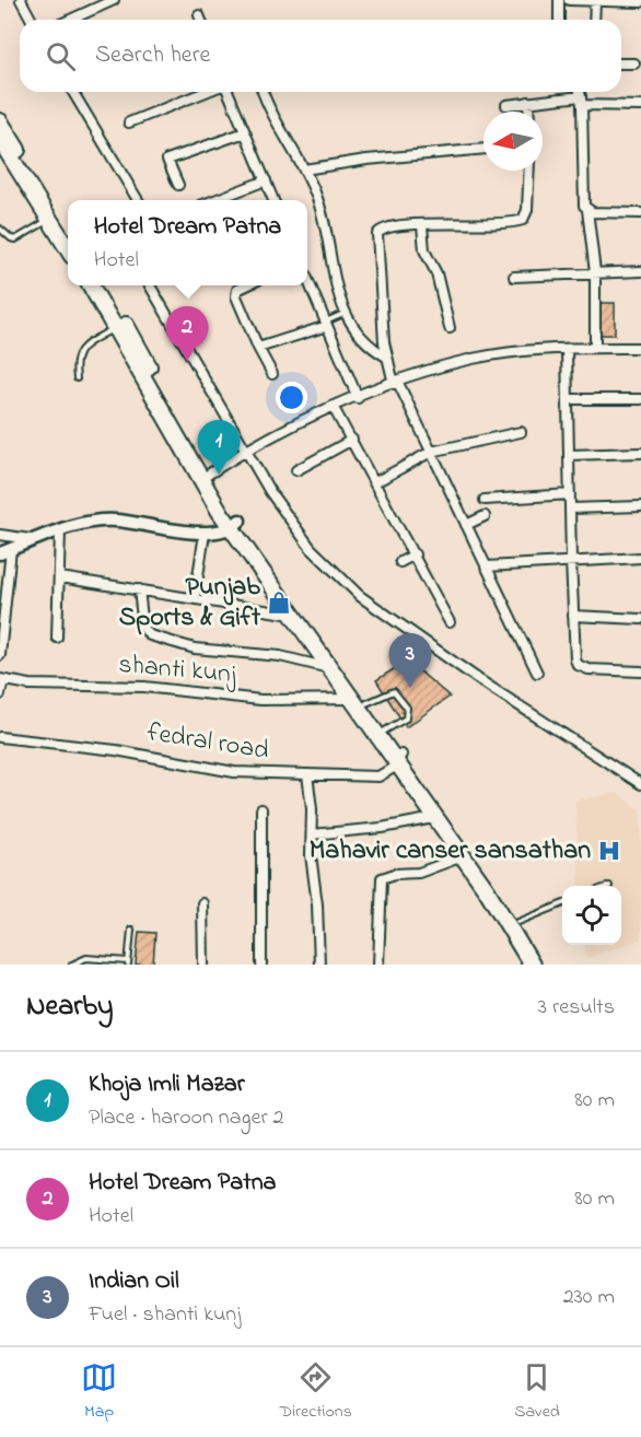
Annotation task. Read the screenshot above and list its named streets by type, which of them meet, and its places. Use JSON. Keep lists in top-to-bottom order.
{
  "streets": {
    "street": ["shanti kunj", "fedral road"]
  },
  "places": {
    "shop": ["Punjab Sports & Gift"],
    "hospital": ["Mahavir canser sansathan"]
  },
  "north": "left",
  "page": {
    "search": "Search here",
    "popup": ["Hotel Dream Patna", "Hotel"],
    "pins": ["2", "1", "3"],
    "heading": ["Nearby", "3 results"],
    "list": [
      {
        "mark": "1",
        "name": "Khoja Imli Mazar",
        "note": "Place · haroon nager 2",
        "value": "80 m"
      },
      {
        "mark": "2",
        "name": "Hotel Dream Patna",
        "note": "Hotel",
        "value": "80 m"
      },
      {
        "mark": "3",
        "name": "Indian Oil",
        "note": "Fuel · shanti kunj",
        "value": "230 m"
      }
    ],
    "nav": ["Map", "Directions", "Saved"]
  }
}
